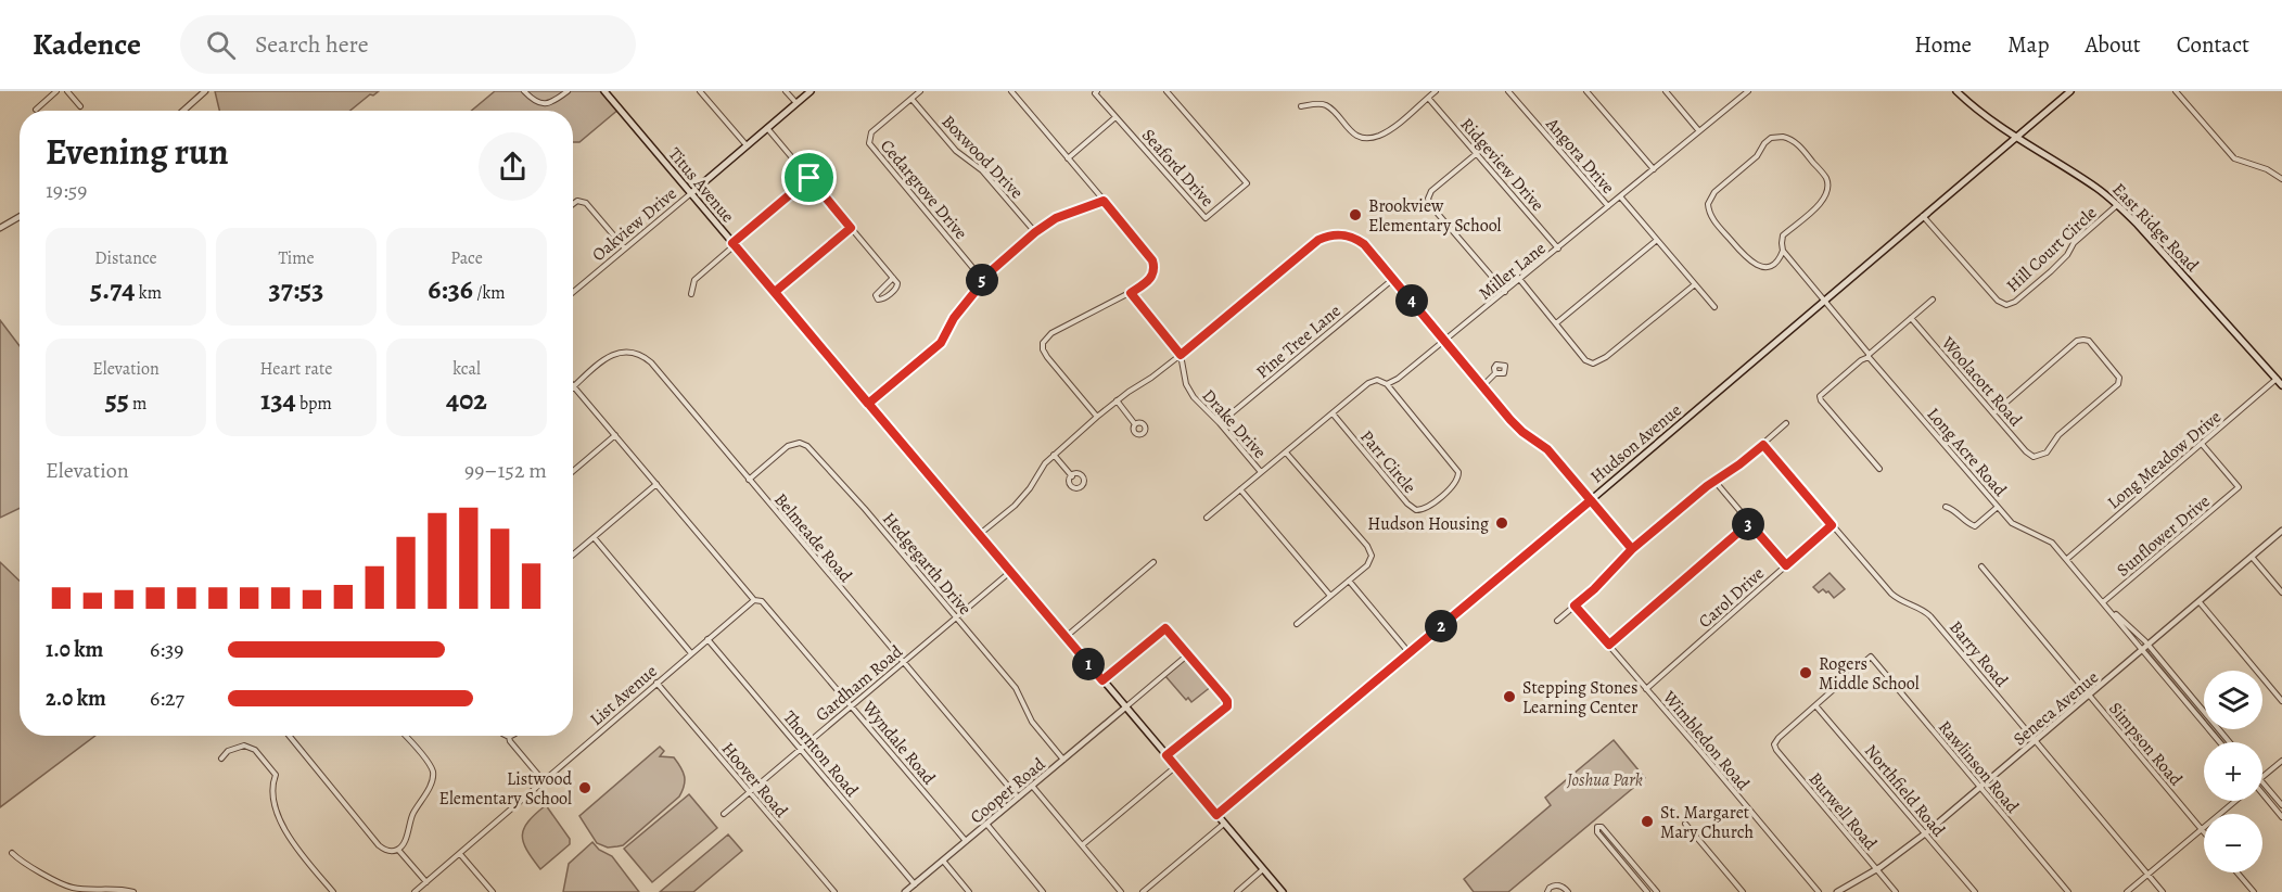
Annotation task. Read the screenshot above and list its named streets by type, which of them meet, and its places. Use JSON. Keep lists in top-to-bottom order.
{
  "streets": {
    "main road": ["Titus Avenue", "East Ridge Road", "Hudson Avenue"],
    "street": [
      "Angora Drive",
      "Boxwood Drive",
      "Ridgeview Drive",
      "Seaford Drive",
      "Cedargrove Drive",
      "Oakview Drive",
      "Hill Court Circle",
      "Miller Lane",
      "Pine Tree Lane",
      "Woolacott Road",
      "Drake Drive",
      "Long Acre Road",
      "Long Meadow Drive",
      "Parr Circle",
      "Sunflower Drive",
      "Belmeade Road",
      "Hedgegarth Drive",
      "Carol Drive",
      "Barry Road",
      "Gardham Road",
      "List Avenue",
      "Seneca Avenue",
      "Wimbledon Road",
      "Wyndale Road",
      "Simpson Road",
      "Thornton Road",
      "Rawlinson Road",
      "Hoover Road",
      "Cooper Road",
      "Northfield Road",
      "Burwell Road"
    ]
  },
  "crossings": [
    ["Angora Drive", "Miller Lane"],
    ["Boxwood Drive", "Cedargrove Drive"],
    ["Ridgeview Drive", "Miller Lane"],
    ["Titus Avenue", "Oakview Drive"],
    ["Titus Avenue", "Hudson Avenue"],
    ["Titus Avenue", "Gardham Road"],
    ["Titus Avenue", "Cooper Road"],
    ["East Ridge Road", "Hill Court Circle"],
    ["East Ridge Road", "Hudson Avenue"],
    ["East Ridge Road", "Long Meadow Drive"],
    ["Hill Court Circle", "Hudson Avenue"],
    ["Miller Lane", "Drake Drive"],
    ["Miller Lane", "Parr Circle"],
    ["Pine Tree Lane", "Drake Drive"],
    ["Hudson Avenue", "Long Acre Road"],
    ["Long Acre Road", "Long Meadow Drive"],
    ["Long Acre Road", "Sunflower Drive"],
    ["Long Acre Road", "Seneca Avenue"],
    ["Long Meadow Drive", "Sunflower Drive"],
    ["Belmeade Road", "Hedgegarth Drive"],
    ["Belmeade Road", "Gardham Road"],
    ["Belmeade Road", "Cooper Road"],
    ["Hedgegarth Drive", "Gardham Road"],
    ["Hedgegarth Drive", "Cooper Road"],
    ["Carol Drive", "Barry Road"],
    ["Carol Drive", "Wimbledon Road"],
    ["Barry Road", "Seneca Avenue"],
    ["Gardham Road", "Wyndale Road"],
    ["Gardham Road", "Thornton Road"],
    ["Gardham Road", "Hoover Road"],
    ["List Avenue", "Wyndale Road"],
    ["List Avenue", "Thornton Road"],
    ["List Avenue", "Hoover Road"],
    ["Seneca Avenue", "Simpson Road"],
    ["Seneca Avenue", "Rawlinson Road"],
    ["Seneca Avenue", "Northfield Road"],
    ["Seneca Avenue", "Burwell Road"],
    ["Wyndale Road", "Cooper Road"],
    ["Thornton Road", "Cooper Road"],
    ["Rawlinson Road", "Northfield Road"],
    ["Rawlinson Road", "Burwell Road"],
    ["Northfield Road", "Burwell Road"]
  ],
  "parks": ["Joshua Park"],
  "places": [
    "Brookview Elementary School",
    "Hudson Housing",
    "Rogers Middle School",
    "Stepping Stones Learning Center",
    "Listwood Elementary School",
    "St. Margaret Mary Church"
  ],
  "page": {
    "header": "Kadence",
    "search": "Search here",
    "nav": [
      "Home",
      "Map",
      "About",
      "Contact"
    ],
    "heading": ["Evening run", "19:59"],
    "stats": [
      ["Distance", "5.74 km"],
      ["Time", "37:53"],
      ["Pace", "6:36 /km"],
      ["Elevation", "55 m"],
      ["Heart rate", "134 bpm"],
      ["kcal", "402"]
    ],
    "pins": [
      "5",
      "4",
      "3",
      "2",
      "1"
    ],
    "chart": ["Elevation", "99–152 m"],
    "list": [
      {
        "name": "1.0 km",
        "note": "6:39"
      },
      {
        "name": "2.0 km",
        "note": "6:27"
      }
    ],
    "map_buttons": ["+", "−"]
  }
}
